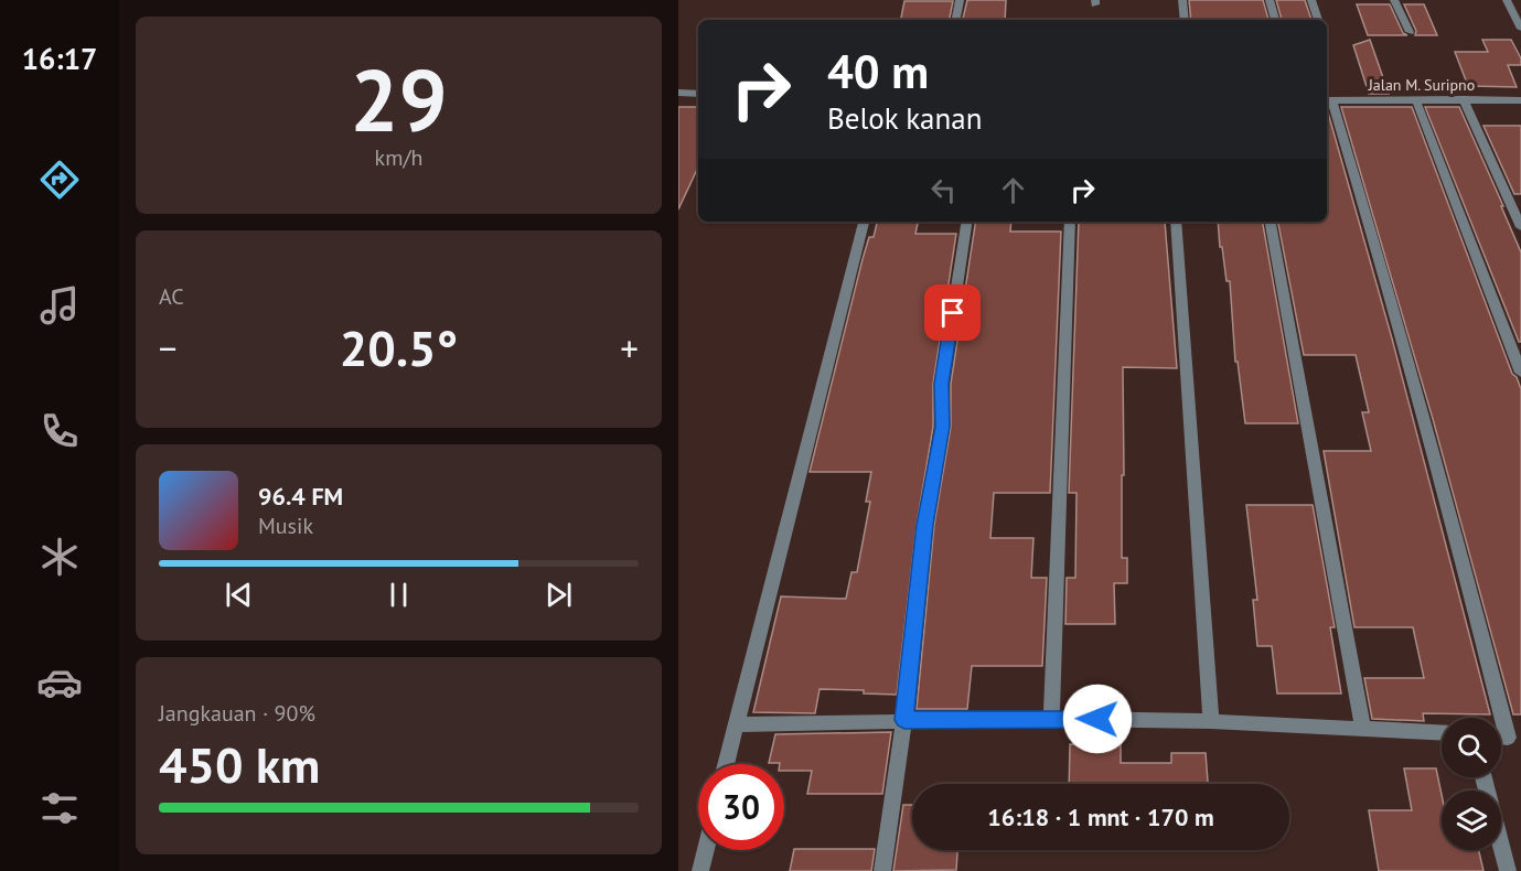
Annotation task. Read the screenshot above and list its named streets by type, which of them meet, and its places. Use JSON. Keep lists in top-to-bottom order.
{
  "streets": {
    "street": ["Jalan M. Suripno"]
  },
  "page": {
    "tabs": "16:17",
    "tile": [
      ["29", "km/h"],
      "AC",
      ["Jangkauan · 90%", "450 km"]
    ],
    "turn": ["40 m", "Belok kanan"],
    "heat": ["−", "20.5°", "+"],
    "song": ["96.4 FM", "Musik"],
    "limit": "30",
    "trip": "16:18 · 1 mnt · 170 m"
  }
}
